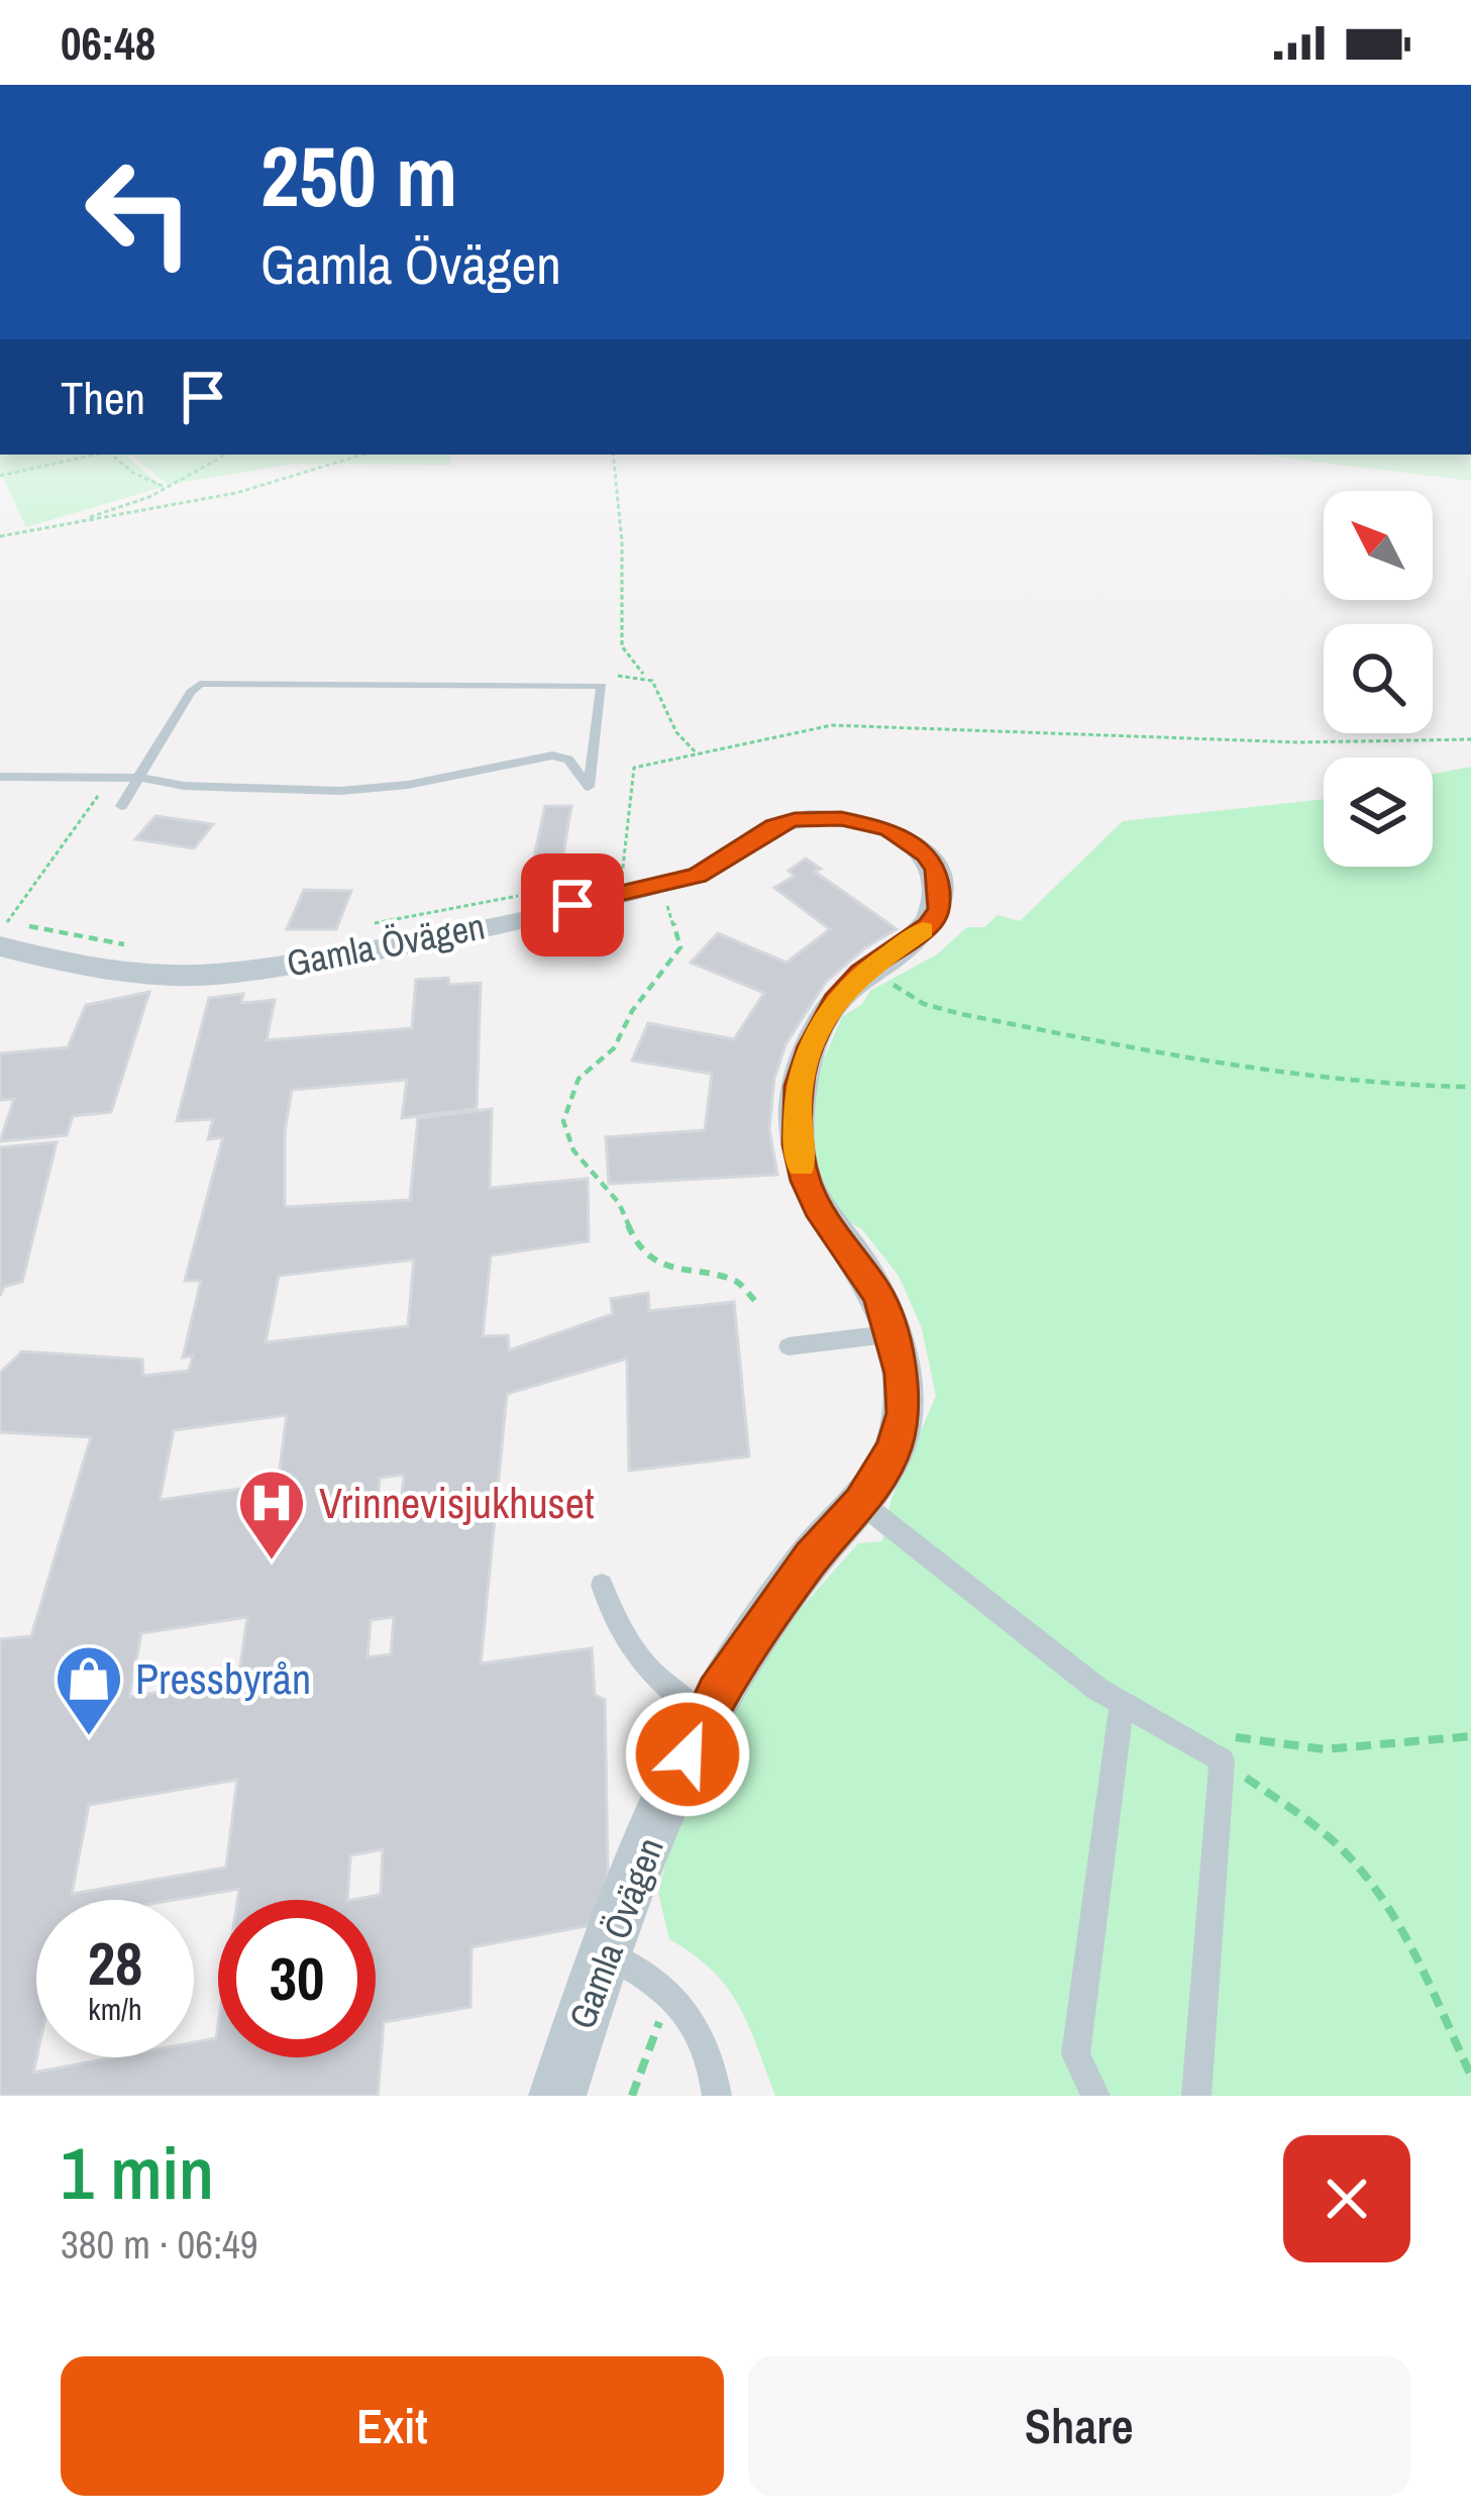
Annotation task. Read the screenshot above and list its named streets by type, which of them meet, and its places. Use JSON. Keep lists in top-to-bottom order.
{
  "streets": {
    "street": ["Gamla Övägen"]
  },
  "places": {
    "hospital": ["Vrinnevisjukhuset"],
    "shop": ["Pressbyrån"]
  },
  "north": "top left",
  "page": {
    "status": "06:48",
    "turn": ["250 m", "Gamla Övägen"],
    "then": "Then",
    "speed": "28 km/h",
    "limit": "30",
    "heading": ["1 min", "380 m · 06:49"],
    "buttons": ["Exit", "Share"]
  }
}
